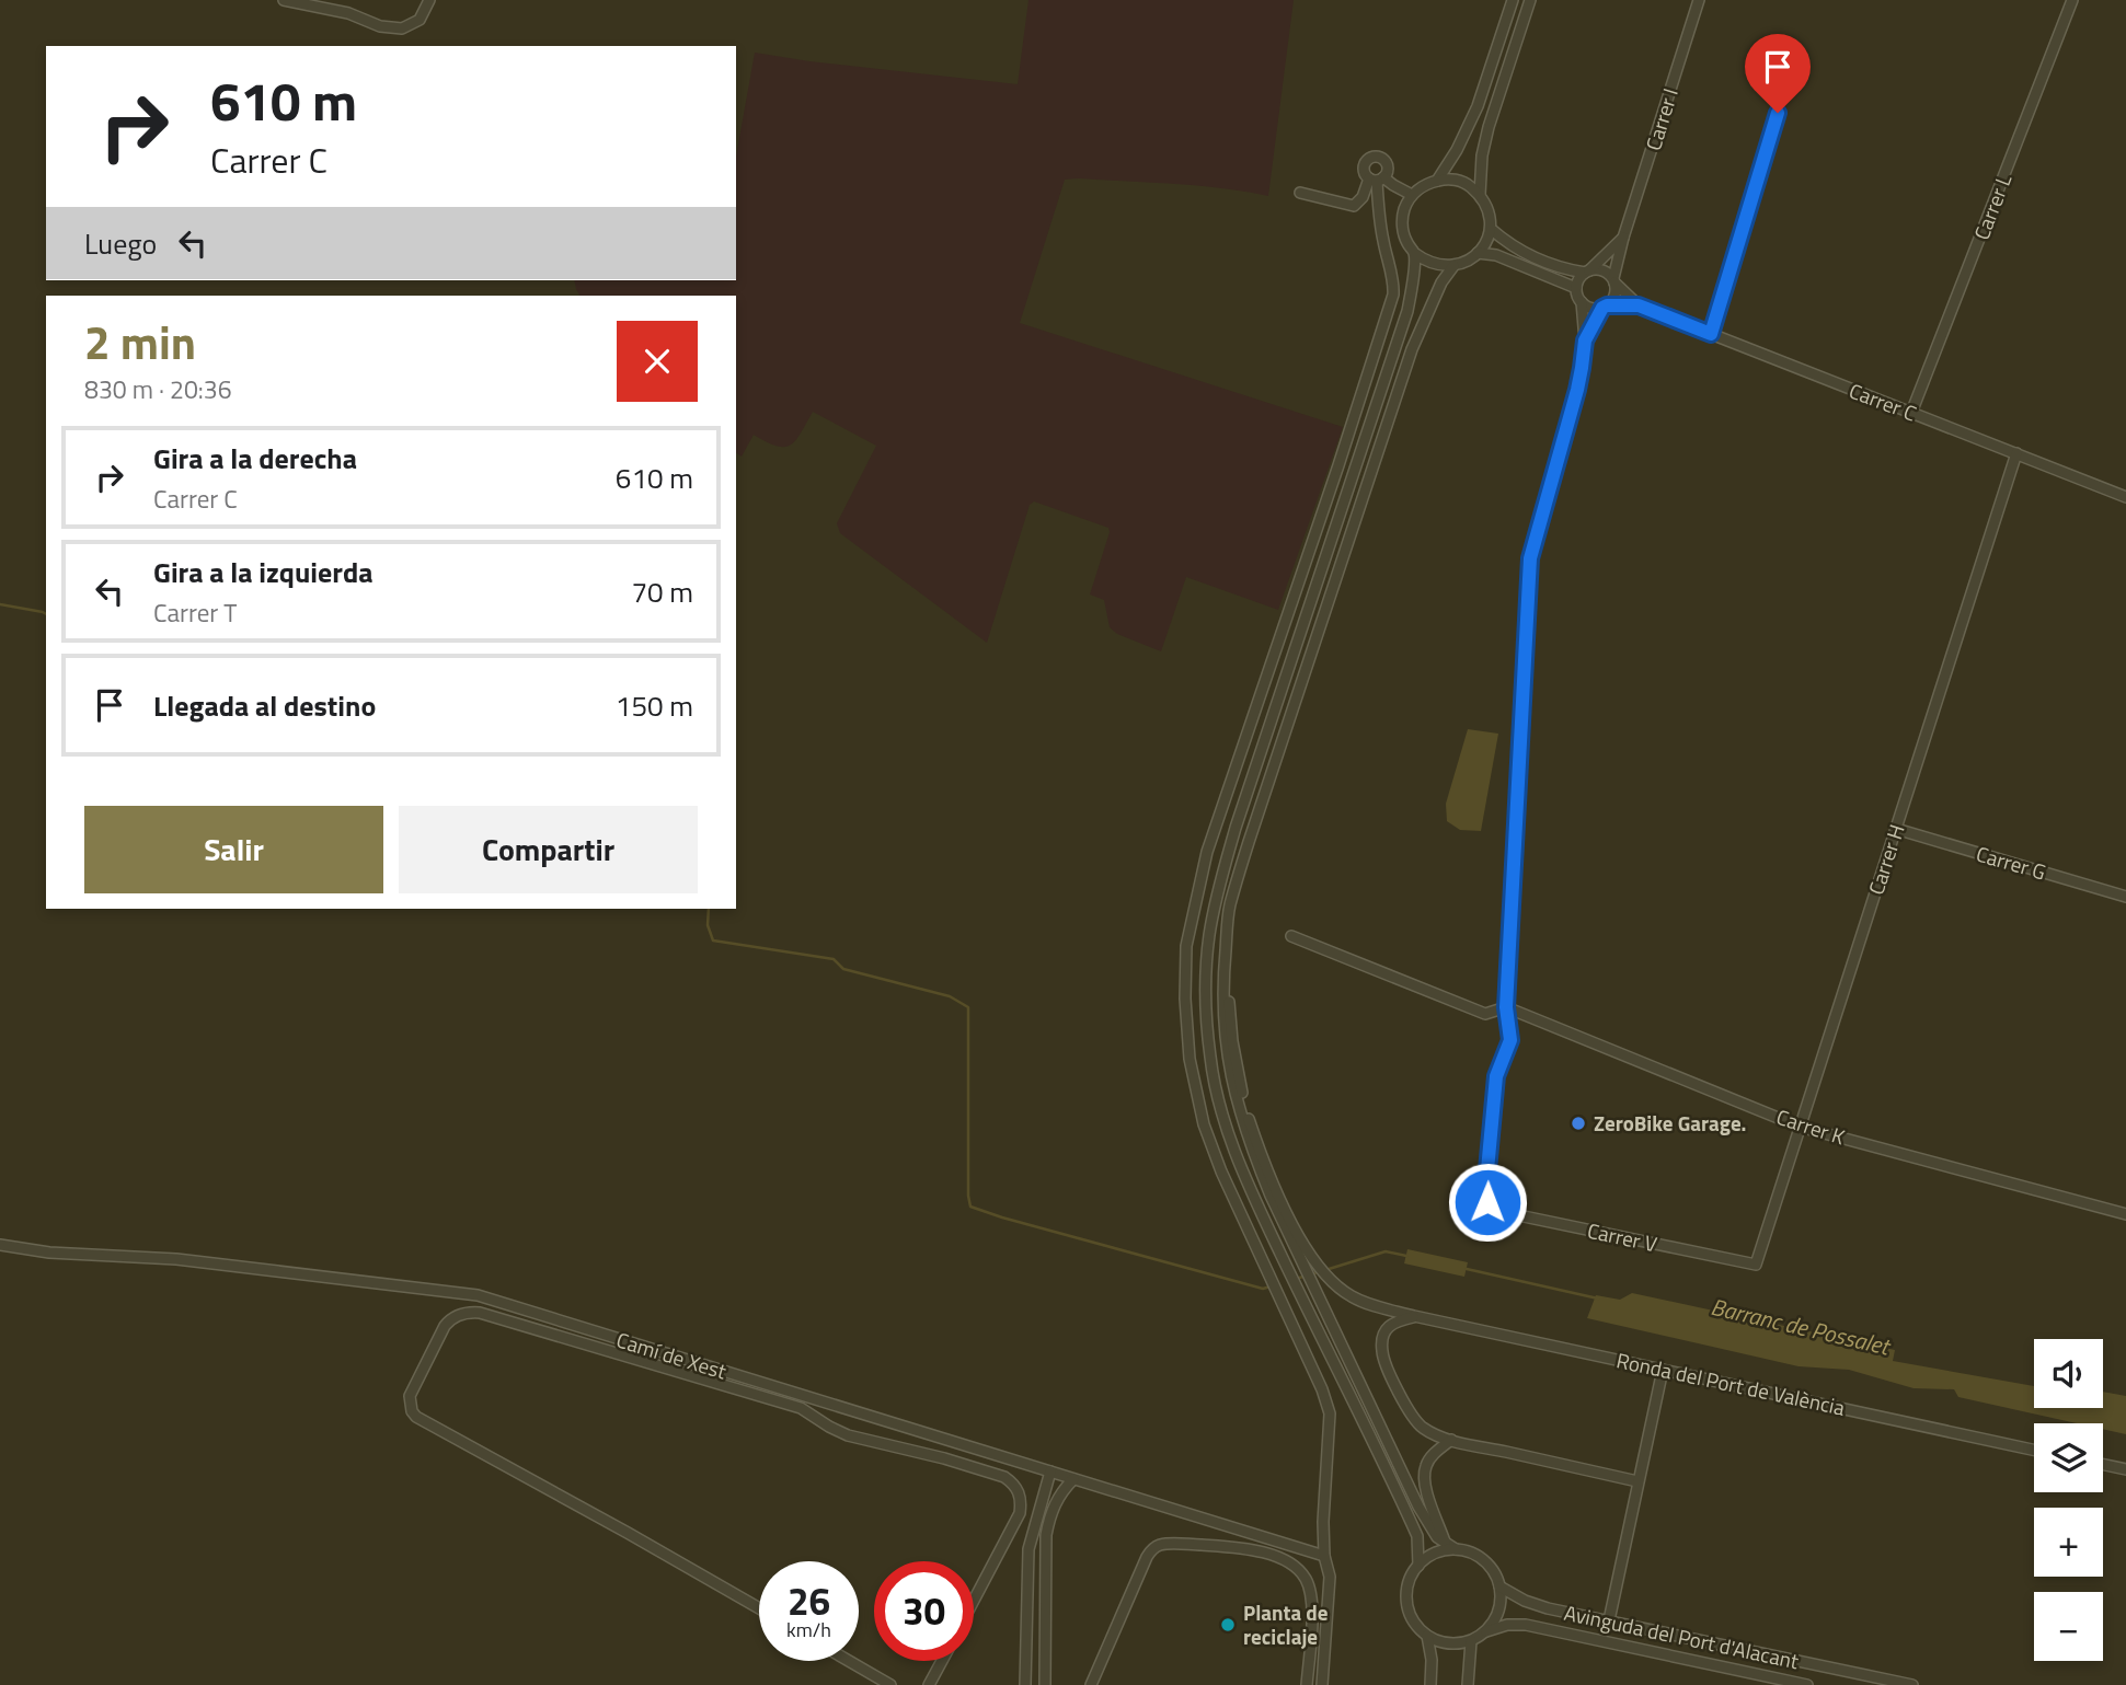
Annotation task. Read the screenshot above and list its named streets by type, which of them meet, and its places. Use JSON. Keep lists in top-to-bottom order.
{
  "streets": {
    "street": [
      "Carrer I",
      "Carrer L",
      "Carrer C",
      "Carrer H",
      "Carrer G",
      "Carrer K",
      "Carrer V",
      "Camí de Xest",
      "Ronda del Port de València",
      "Avinguda del Port d'Alacant"
    ]
  },
  "crossings": [
    ["Carrer I", "Carrer C"],
    ["Carrer L", "Carrer C"],
    ["Carrer C", "Carrer H"],
    ["Carrer H", "Carrer G"],
    ["Carrer H", "Carrer K"],
    ["Carrer H", "Carrer V"],
    ["Carrer K", "Carrer V"]
  ],
  "water": ["Barranc de Possalet"],
  "places": ["ZeroBike Garage.", "Planta de reciclaje"],
  "page": {
    "turn": ["610 m", "Carrer C"],
    "then": "Luego",
    "heading": ["2 min", "830 m · 20:36"],
    "list": [
      {
        "name": "Gira a la derecha",
        "note": "Carrer C",
        "value": "610 m"
      },
      {
        "name": "Gira a la izquierda",
        "note": "Carrer T",
        "value": "70 m"
      },
      {
        "name": "Llegada al destino",
        "value": "150 m"
      }
    ],
    "buttons": ["Salir", "Compartir"],
    "map_buttons": ["+", "−"],
    "speed": "26 km/h",
    "limit": "30"
  }
}
